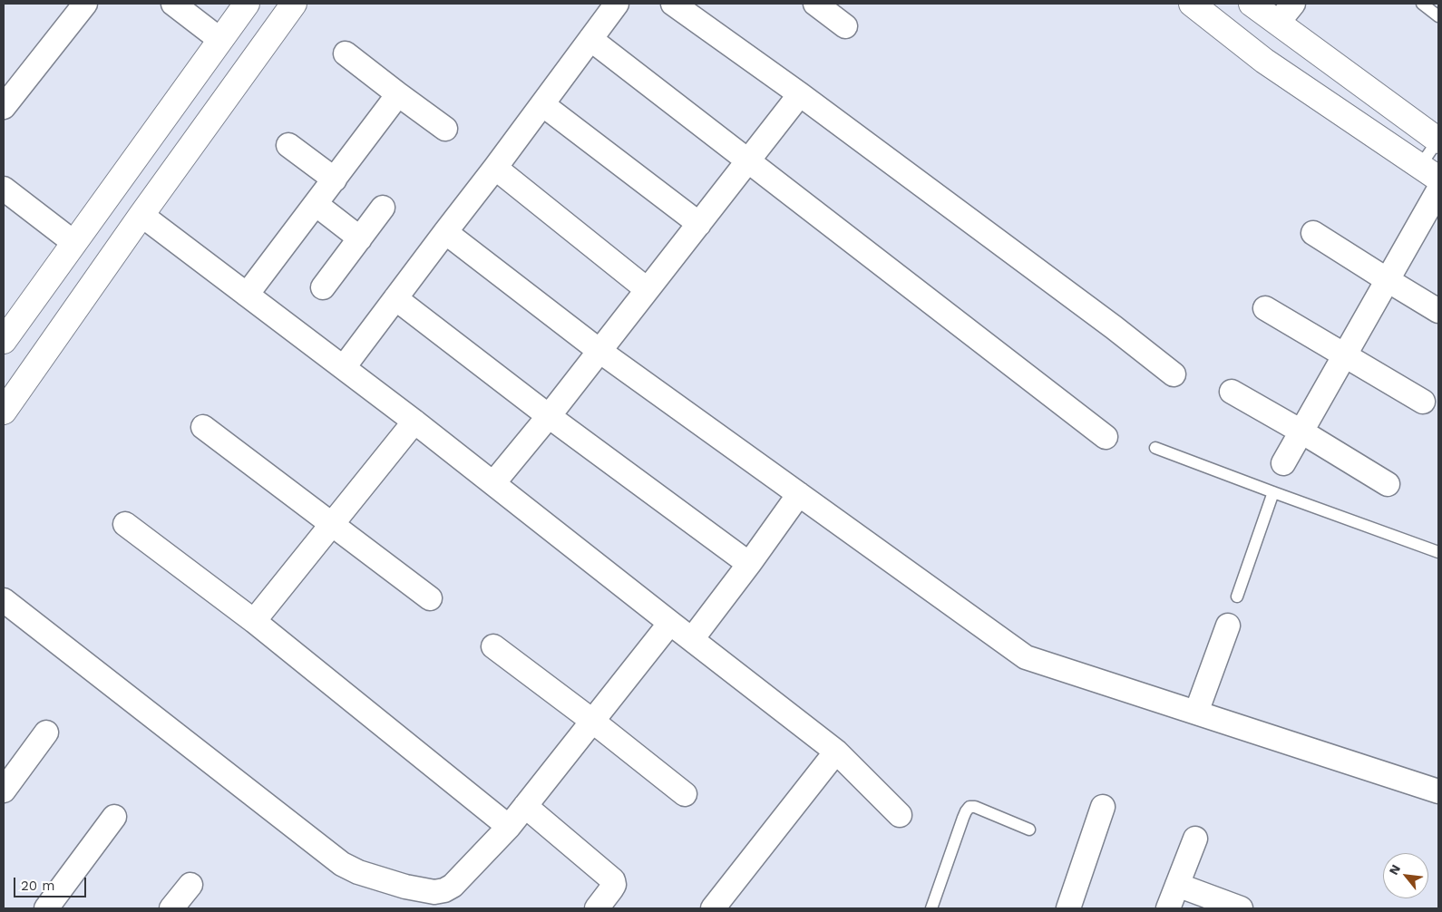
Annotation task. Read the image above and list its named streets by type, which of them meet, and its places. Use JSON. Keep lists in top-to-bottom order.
{
  "scale_bar": "20 m",
  "north": "top left"
}
